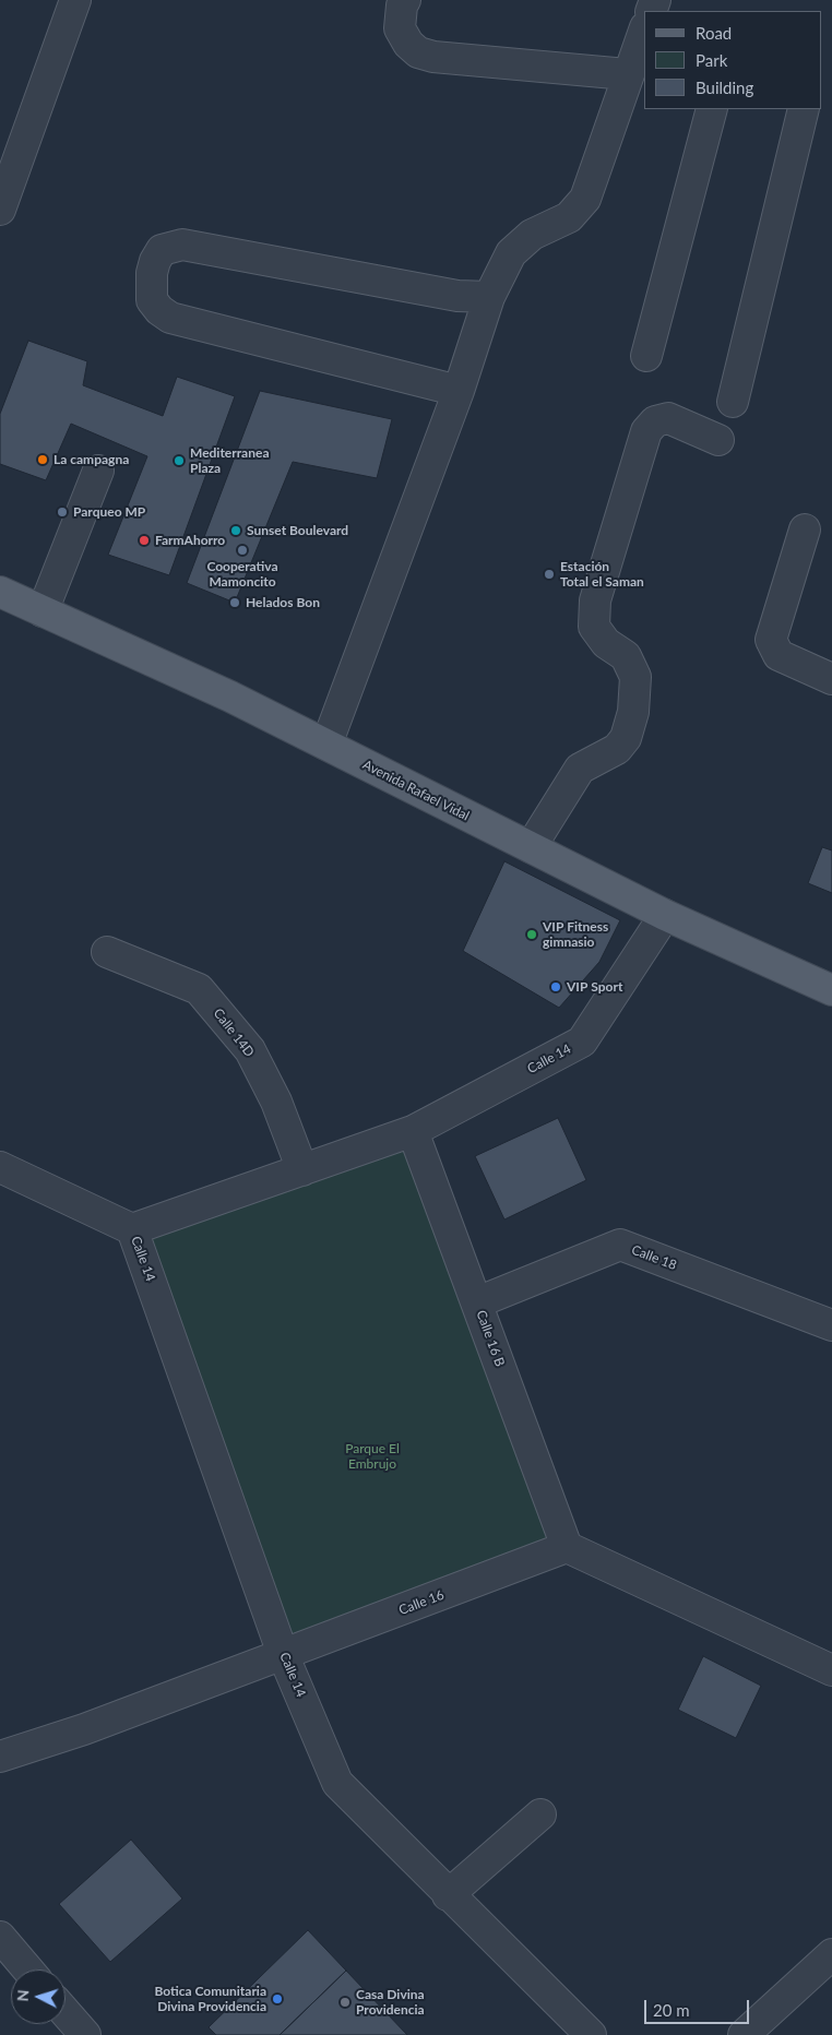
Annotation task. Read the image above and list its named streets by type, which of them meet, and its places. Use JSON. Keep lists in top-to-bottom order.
{
  "streets": {
    "main road": ["Avenida Rafael Vidal"],
    "street": [
      "Calle 14D",
      "Calle 14",
      "Calle 18",
      "Calle 16 B",
      "Calle 16"
    ]
  },
  "crossings": [
    ["Avenida Rafael Vidal", "Calle 14"],
    ["Calle 14D", "Calle 14"],
    ["Calle 14", "Calle 16 B"],
    ["Calle 14", "Calle 16"],
    ["Calle 18", "Calle 16 B"],
    ["Calle 16 B", "Calle 16"]
  ],
  "parks": ["Parque El Embrujo"],
  "places": [
    "La campagna",
    "Mediterranea Plaza",
    "Parqueo MP",
    "Sunset Boulevard",
    "FarmAhorro",
    "Cooperativa Mamoncito",
    "Estación Total el Saman",
    "Helados Bon",
    "VIP Fitness gimnasio",
    "VIP Sport",
    "Botica Comunitaria Divina Providencia",
    "Casa Divina Providencia"
  ],
  "legend": ["Road", "Park", "Building"],
  "scale_bar": "20 m",
  "north": "left"
}
